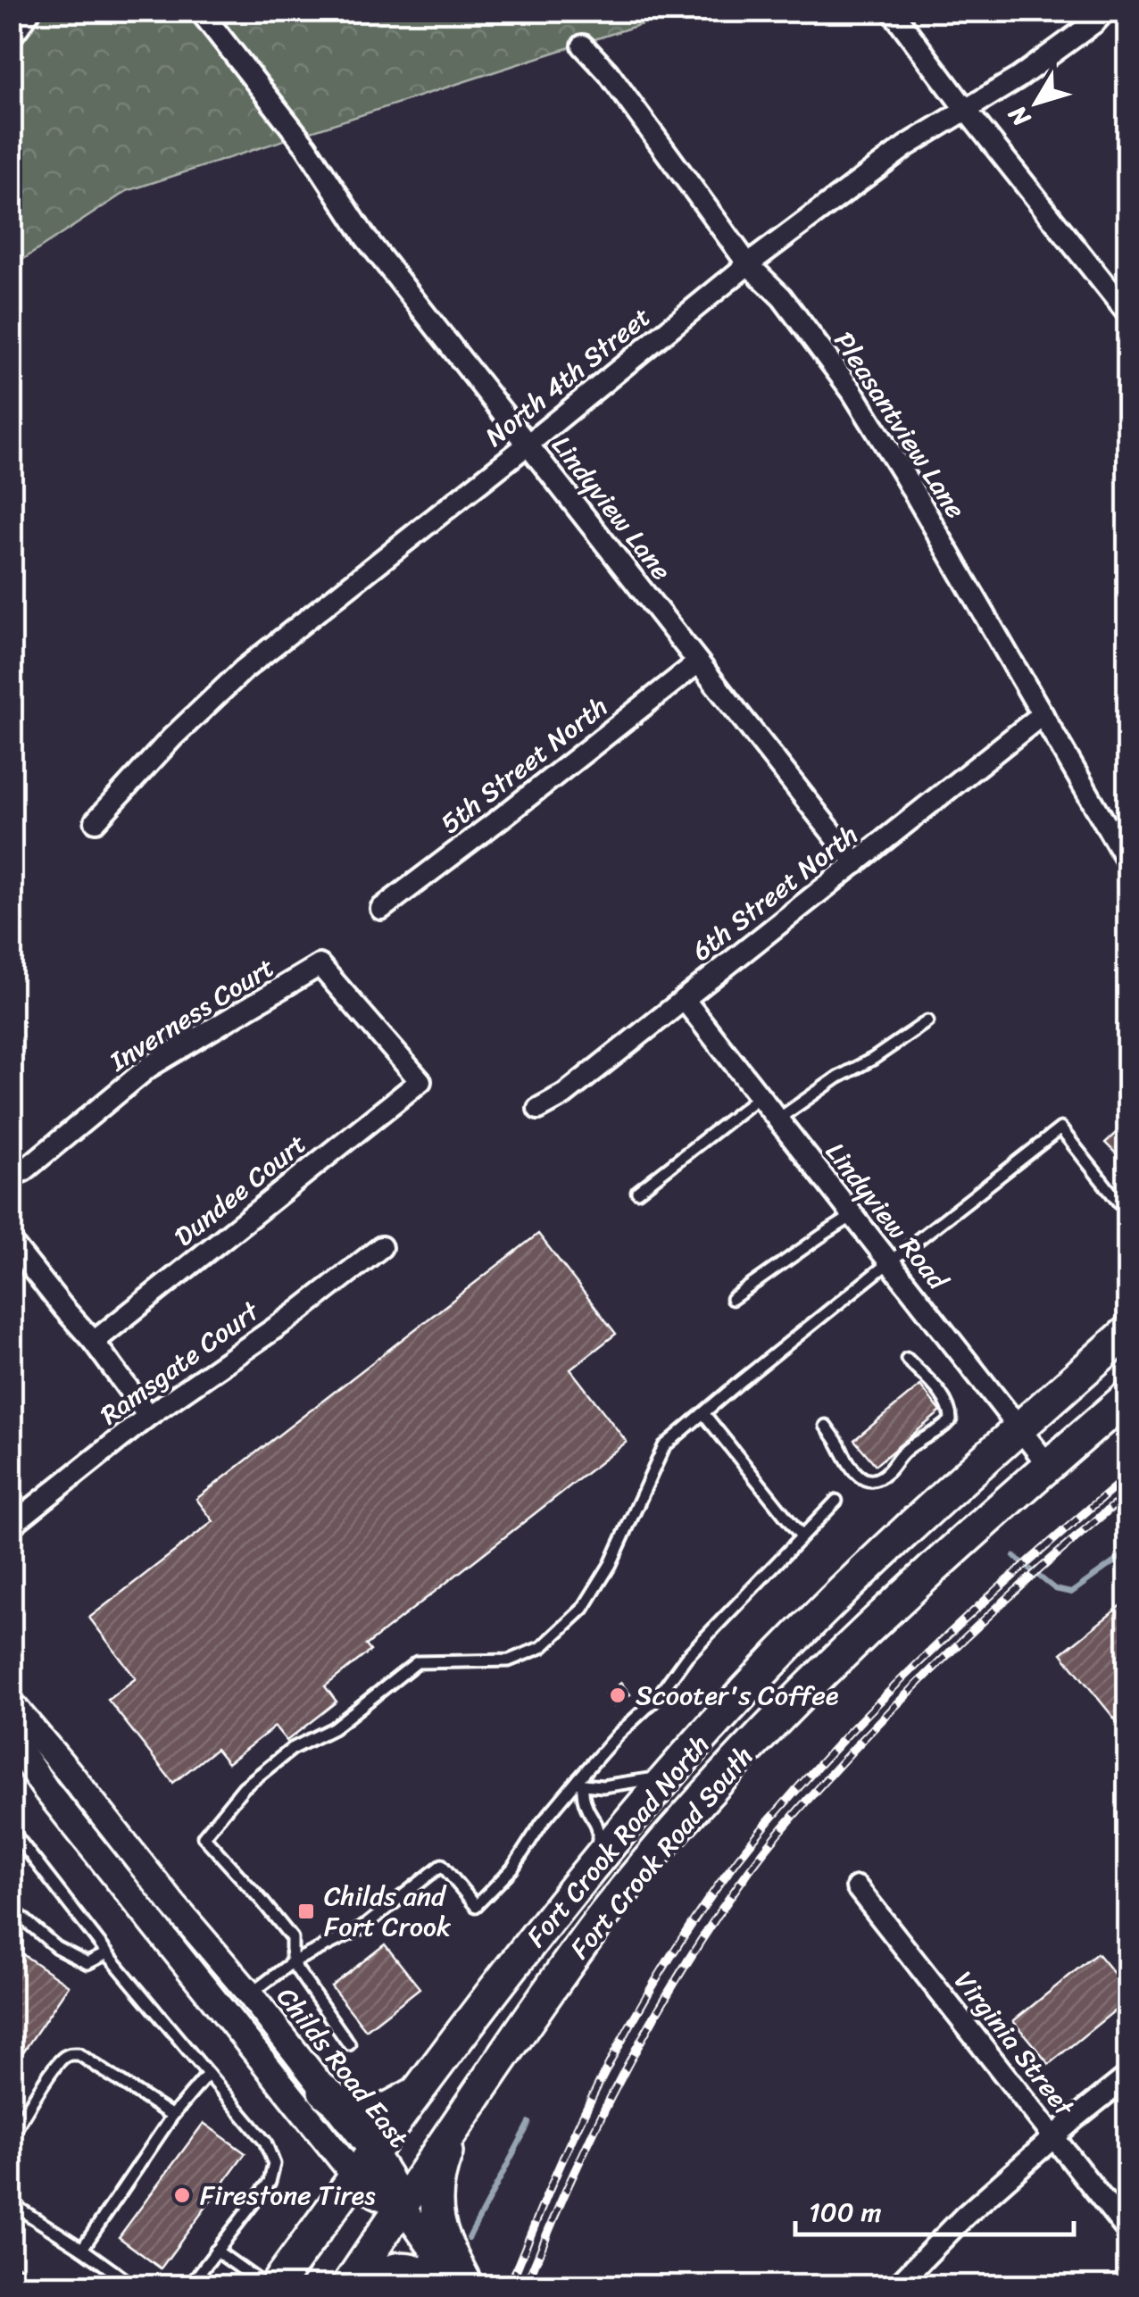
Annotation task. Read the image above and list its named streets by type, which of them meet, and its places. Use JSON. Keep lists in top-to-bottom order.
{
  "streets": {
    "main road": ["Fort Crook Road North", "Fort Crook Road South"],
    "street": [
      "North 4th Street",
      "Pleasantview Lane",
      "Lindyview Lane",
      "5th Street North",
      "6th Street North",
      "Inverness Court",
      "Dundee Court",
      "Lindyview Road",
      "Ramsgate Court",
      "Virginia Street",
      "Childs Road East"
    ]
  },
  "crossings": [
    ["North 4th Street", "Pleasantview Lane"],
    ["North 4th Street", "Lindyview Lane"],
    ["Pleasantview Lane", "6th Street North"],
    ["Lindyview Lane", "5th Street North"],
    ["Lindyview Lane", "6th Street North"],
    ["6th Street North", "Lindyview Road"],
    ["Inverness Court", "Dundee Court"],
    ["Lindyview Road", "Fort Crook Road North"],
    ["Lindyview Road", "Fort Crook Road South"],
    ["Fort Crook Road North", "Childs Road East"],
    ["Fort Crook Road South", "Childs Road East"]
  ],
  "places": {
    "other": ["Scooter's Coffee", "Firestone Tires"],
    "transit": ["Childs and Fort Crook"]
  },
  "scale_bar": "100 m",
  "north": "bottom left"
}
